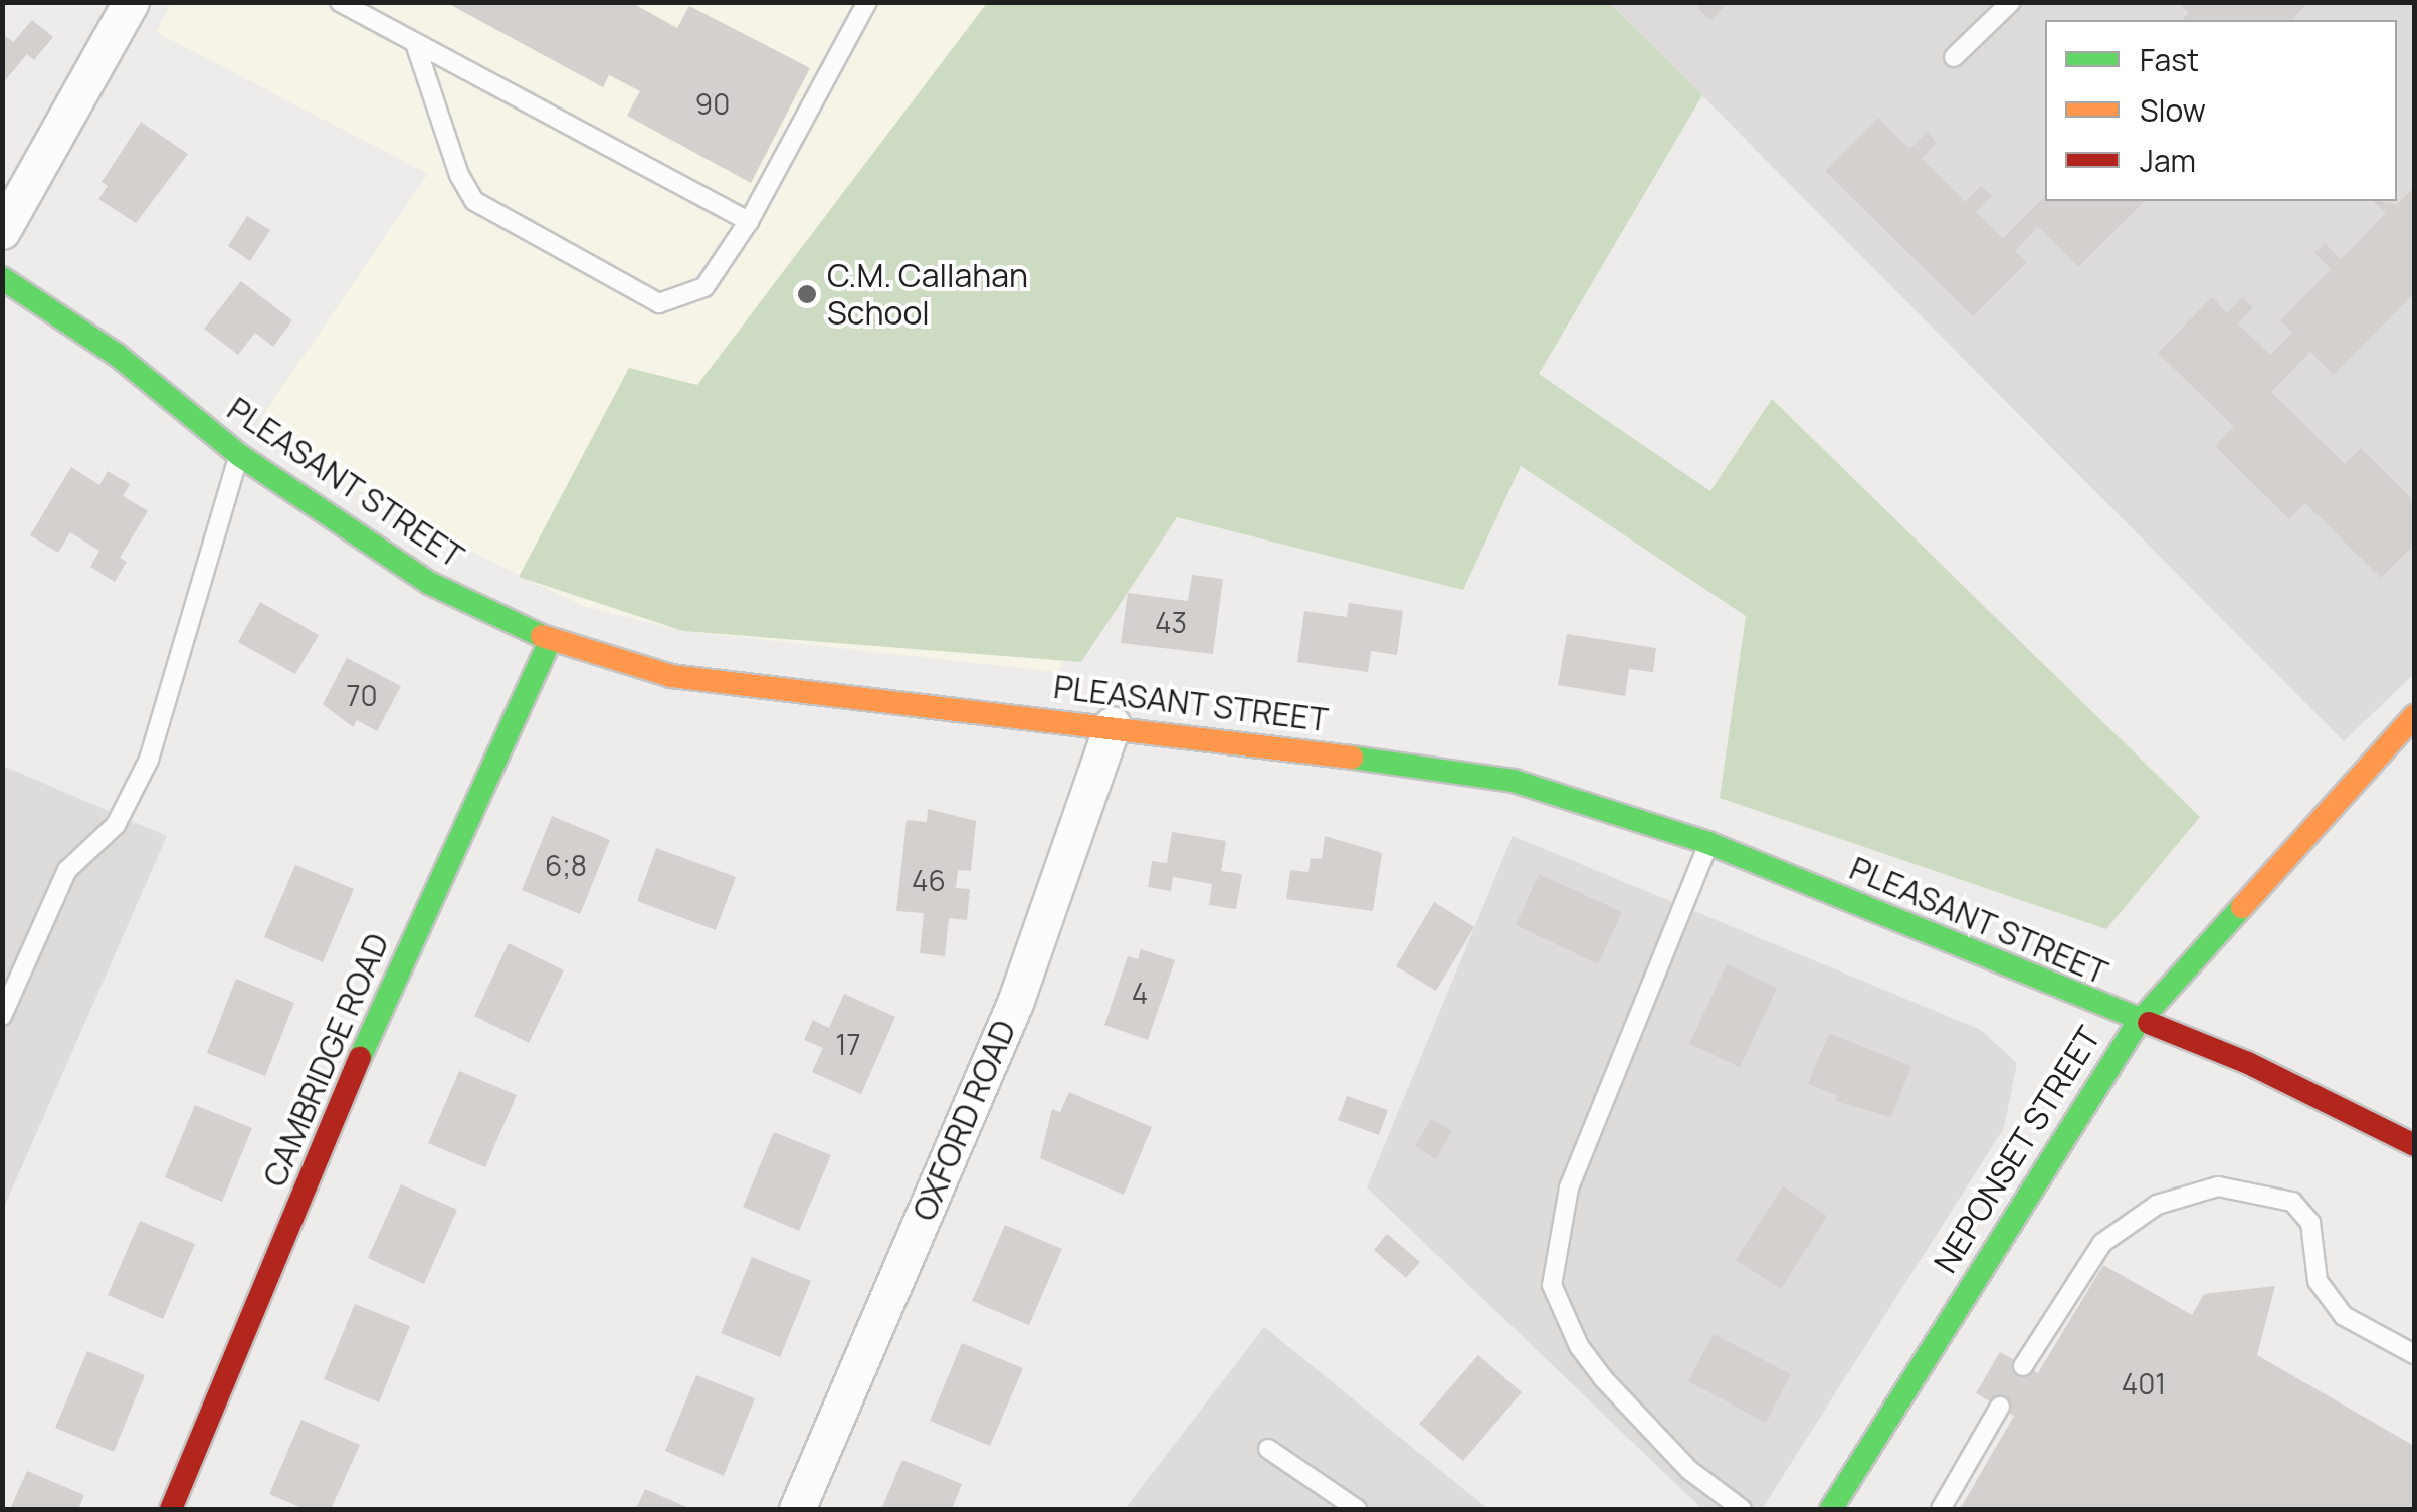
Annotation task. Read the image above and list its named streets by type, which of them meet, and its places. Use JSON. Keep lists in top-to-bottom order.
{
  "streets": {
    "street": [
      "PLEASANT STREET",
      "CAMBRIDGE ROAD",
      "OXFORD ROAD",
      "NEPONSET STREET"
    ]
  },
  "crossings": [
    ["PLEASANT STREET", "CAMBRIDGE ROAD"],
    ["PLEASANT STREET", "OXFORD ROAD"],
    ["PLEASANT STREET", "NEPONSET STREET"]
  ],
  "places": ["C.M. Callahan School"],
  "house_numbers": [
    "90",
    "43",
    "70",
    "6;8",
    "46",
    "4",
    "17",
    "401"
  ],
  "legend": ["Fast", "Slow", "Jam"]
}
